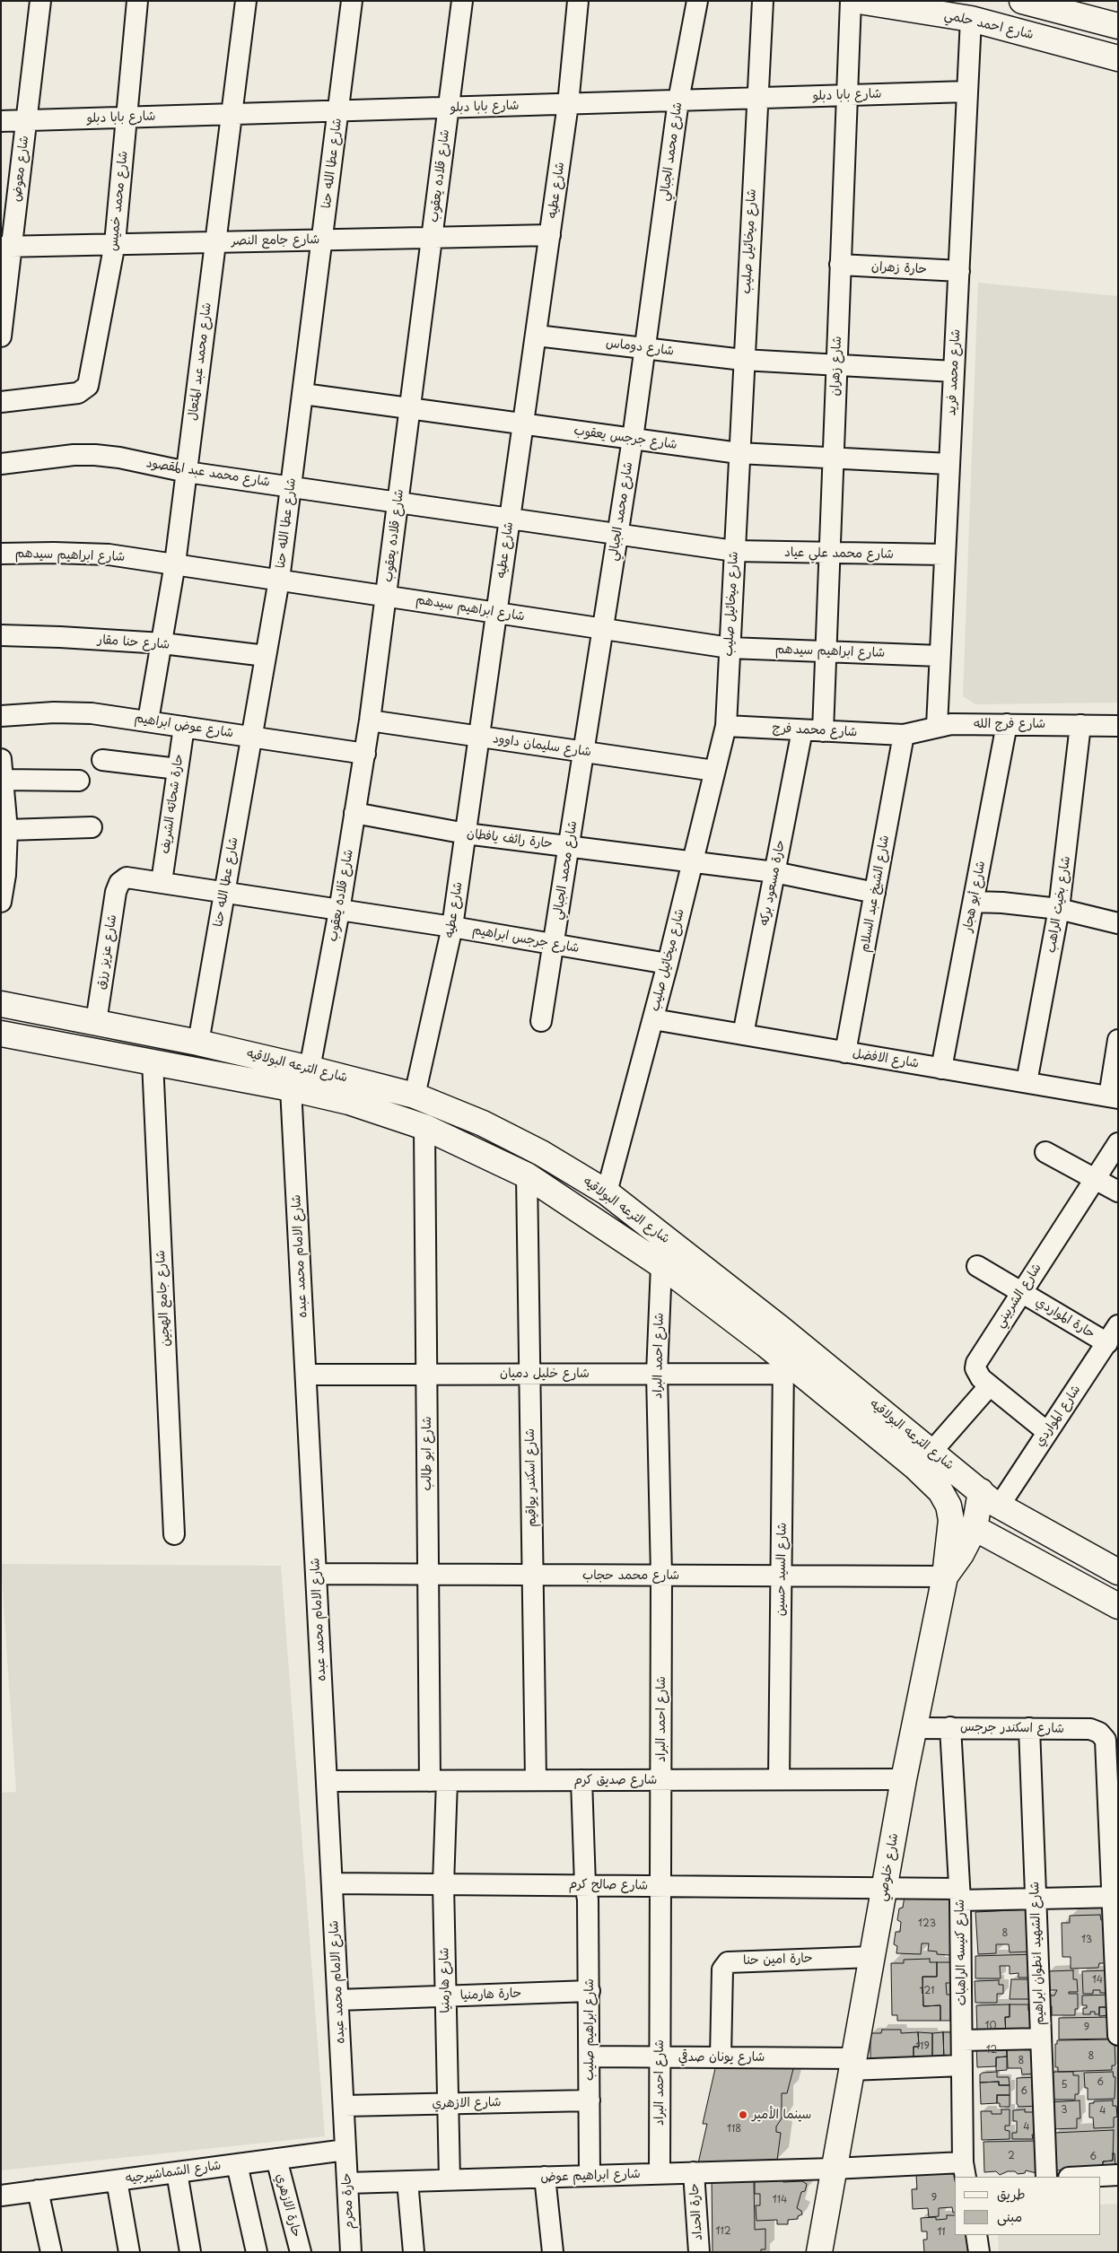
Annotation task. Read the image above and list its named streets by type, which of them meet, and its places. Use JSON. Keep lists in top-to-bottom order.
{
  "streets": {
    "main road": ["شارع احمد حلمي", "شارع الترعه البولاقيه", "شارع خلوصي"],
    "street": [
      "شارع بابا دبلو",
      "شارع محمد الجبالي",
      "شارع عطا الله حنا",
      "شارع معوض",
      "شارع قلاده يعقوب",
      "شارع عطيه",
      "شارع محمد خميس",
      "شارع جامع النصر",
      "شارع ميخائيل صليب",
      "حارة زهران",
      "شارع دوماس",
      "شارع محمد عبد المتعال",
      "شارع زهران",
      "شارع محمد فريد",
      "شارع جرجس يعقوب",
      "شارع محمد عبد المقصود",
      "شارع محمد علي عياد",
      "شارع ابراهيم سيدهم",
      "شارع حنا مقار",
      "شارع فرج الله",
      "شارع عوض ابراهيم",
      "شارع محمد فرج",
      "شارع سليمان داوود",
      "حارة شحاته الشريف",
      "حارة رائف يافطان",
      "حارة مسعود بركه",
      "شارع الشيخ عبد السلام",
      "شارع أبو هجار",
      "شارع بخيت الراهب",
      "شارع جرجس ابراهيم",
      "شارع عزيز رزق",
      "شارع الافضل",
      "شارع الامام محمد عبده",
      "شارع الشربيني",
      "شارع جامع الهجين",
      "حارة المواردي",
      "شارع احمد البراد",
      "شارع خليل دميان",
      "شارع المواردي",
      "شارع ابو طالب",
      "شارع اسكندر يواقيم",
      "شارع السيد حسين",
      "شارع محمد حجاب",
      "شارع اسكندر جرجس",
      "شارع صديق كرم",
      "شارع صالح كرم",
      "شارع كنيسه الراهبات",
      "شارع الشهيد انطوان ابراهيم",
      "حارة امين حنا",
      "شارع هارمنيا",
      "حارة هارمنيا",
      "شارع ابراهيم صليب",
      "شارع يونان صدقي",
      "شارع الازهري",
      "شارع الشماشيرجيه",
      "شارع ابراهيم عوض",
      "حارة محرم",
      "حارة الازهري",
      "حارة الحداد"
    ]
  },
  "crossings": [
    ["شارع احمد حلمي", "شارع محمد فريد"],
    ["شارع بابا دبلو", "شارع محمد الجبالي"],
    ["شارع بابا دبلو", "شارع عطا الله حنا"],
    ["شارع بابا دبلو", "شارع معوض"],
    ["شارع بابا دبلو", "شارع قلاده يعقوب"],
    ["شارع بابا دبلو", "شارع عطيه"],
    ["شارع بابا دبلو", "شارع محمد خميس"],
    ["شارع بابا دبلو", "شارع ميخائيل صليب"],
    ["شارع بابا دبلو", "شارع محمد عبد المتعال"],
    ["شارع بابا دبلو", "شارع زهران"],
    ["شارع بابا دبلو", "شارع محمد فريد"],
    ["شارع محمد الجبالي", "شارع دوماس"],
    ["شارع محمد الجبالي", "شارع جرجس يعقوب"],
    ["شارع محمد الجبالي", "شارع محمد عبد المقصود"],
    ["شارع محمد الجبالي", "شارع ابراهيم سيدهم"],
    ["شارع محمد الجبالي", "شارع سليمان داوود"],
    ["شارع محمد الجبالي", "حارة رائف يافطان"],
    ["شارع محمد الجبالي", "شارع جرجس ابراهيم"],
    ["شارع عطا الله حنا", "شارع جامع النصر"],
    ["شارع عطا الله حنا", "شارع جرجس يعقوب"],
    ["شارع عطا الله حنا", "شارع محمد عبد المقصود"],
    ["شارع عطا الله حنا", "شارع ابراهيم سيدهم"],
    ["شارع عطا الله حنا", "شارع حنا مقار"],
    ["شارع عطا الله حنا", "شارع عوض ابراهيم"],
    ["شارع عطا الله حنا", "شارع جرجس ابراهيم"],
    ["شارع عطا الله حنا", "شارع الترعه البولاقيه"],
    ["شارع معوض", "شارع جامع النصر"],
    ["شارع قلاده يعقوب", "شارع جامع النصر"],
    ["شارع قلاده يعقوب", "شارع جرجس يعقوب"],
    ["شارع قلاده يعقوب", "شارع محمد عبد المقصود"],
    ["شارع قلاده يعقوب", "شارع ابراهيم سيدهم"],
    ["شارع قلاده يعقوب", "شارع عوض ابراهيم"],
    ["شارع قلاده يعقوب", "شارع سليمان داوود"],
    ["شارع قلاده يعقوب", "حارة رائف يافطان"],
    ["شارع قلاده يعقوب", "شارع جرجس ابراهيم"],
    ["شارع قلاده يعقوب", "شارع الترعه البولاقيه"],
    ["شارع عطيه", "شارع جامع النصر"],
    ["شارع عطيه", "شارع دوماس"],
    ["شارع عطيه", "شارع جرجس يعقوب"],
    ["شارع عطيه", "شارع محمد عبد المقصود"],
    ["شارع عطيه", "شارع ابراهيم سيدهم"],
    ["شارع عطيه", "شارع سليمان داوود"],
    ["شارع عطيه", "حارة رائف يافطان"],
    ["شارع عطيه", "شارع جرجس ابراهيم"],
    ["شارع عطيه", "شارع الترعه البولاقيه"],
    ["شارع محمد خميس", "شارع جامع النصر"],
    ["شارع جامع النصر", "شارع محمد عبد المتعال"],
    ["شارع ميخائيل صليب", "شارع دوماس"],
    ["شارع ميخائيل صليب", "شارع جرجس يعقوب"],
    ["شارع ميخائيل صليب", "شارع محمد عبد المقصود"],
    ["شارع ميخائيل صليب", "شارع محمد علي عياد"],
    ["شارع ميخائيل صليب", "شارع ابراهيم سيدهم"],
    ["شارع ميخائيل صليب", "شارع محمد فرج"],
    ["شارع ميخائيل صليب", "شارع سليمان داوود"],
    ["شارع ميخائيل صليب", "حارة رائف يافطان"],
    ["شارع ميخائيل صليب", "شارع جرجس ابراهيم"],
    ["شارع ميخائيل صليب", "شارع الافضل"],
    ["شارع ميخائيل صليب", "شارع الترعه البولاقيه"],
    ["حارة زهران", "شارع زهران"],
    ["حارة زهران", "شارع محمد فريد"],
    ["شارع دوماس", "شارع زهران"],
    ["شارع دوماس", "شارع محمد فريد"],
    ["شارع محمد عبد المتعال", "شارع محمد عبد المقصود"],
    ["شارع محمد عبد المتعال", "شارع ابراهيم سيدهم"],
    ["شارع محمد عبد المتعال", "شارع حنا مقار"],
    ["شارع محمد عبد المتعال", "شارع عوض ابراهيم"],
    ["شارع زهران", "شارع جرجس يعقوب"],
    ["شارع زهران", "شارع محمد علي عياد"],
    ["شارع زهران", "شارع ابراهيم سيدهم"],
    ["شارع زهران", "شارع محمد فرج"],
    ["شارع محمد فريد", "شارع جرجس يعقوب"],
    ["شارع محمد فريد", "شارع محمد علي عياد"],
    ["شارع محمد فريد", "شارع ابراهيم سيدهم"],
    ["شارع محمد فريد", "شارع فرج الله"],
    ["شارع محمد عبد المقصود", "شارع محمد علي عياد"],
    ["شارع فرج الله", "شارع محمد فرج"],
    ["شارع فرج الله", "شارع الشيخ عبد السلام"],
    ["شارع فرج الله", "شارع أبو هجار"],
    ["شارع فرج الله", "شارع بخيت الراهب"],
    ["شارع عوض ابراهيم", "حارة شحاته الشريف"],
    ["شارع محمد فرج", "حارة مسعود بركه"],
    ["شارع محمد فرج", "شارع الشيخ عبد السلام"],
    ["حارة شحاته الشريف", "شارع جرجس ابراهيم"],
    ["حارة رائف يافطان", "حارة مسعود بركه"],
    ["حارة رائف يافطان", "شارع الشيخ عبد السلام"],
    ["حارة مسعود بركه", "شارع الافضل"],
    ["شارع الشيخ عبد السلام", "شارع الافضل"],
    ["شارع أبو هجار", "شارع الافضل"],
    ["شارع بخيت الراهب", "شارع الافضل"],
    ["شارع جرجس ابراهيم", "شارع عزيز رزق"],
    ["شارع عزيز رزق", "شارع الترعه البولاقيه"],
    ["شارع الترعه البولاقيه", "شارع الامام محمد عبده"],
    ["شارع الترعه البولاقيه", "شارع جامع الهجين"],
    ["شارع الترعه البولاقيه", "شارع احمد البراد"],
    ["شارع الترعه البولاقيه", "شارع خليل دميان"],
    ["شارع الترعه البولاقيه", "شارع المواردي"],
    ["شارع الترعه البولاقيه", "شارع ابو طالب"],
    ["شارع الترعه البولاقيه", "شارع اسكندر يواقيم"],
    ["شارع الترعه البولاقيه", "شارع السيد حسين"],
    ["شارع الترعه البولاقيه", "شارع محمد حجاب"],
    ["شارع الترعه البولاقيه", "شارع خلوصي"],
    ["شارع الامام محمد عبده", "شارع خليل دميان"],
    ["شارع الامام محمد عبده", "شارع محمد حجاب"],
    ["شارع الامام محمد عبده", "شارع صديق كرم"],
    ["شارع الامام محمد عبده", "شارع صالح كرم"],
    ["شارع الامام محمد عبده", "حارة هارمنيا"],
    ["شارع الامام محمد عبده", "شارع الازهري"],
    ["شارع الامام محمد عبده", "شارع الشماشيرجيه"],
    ["شارع الامام محمد عبده", "حارة محرم"],
    ["شارع الشربيني", "حارة المواردي"],
    ["شارع الشربيني", "شارع المواردي"],
    ["حارة المواردي", "شارع المواردي"],
    ["شارع احمد البراد", "شارع خليل دميان"],
    ["شارع احمد البراد", "شارع محمد حجاب"],
    ["شارع احمد البراد", "شارع صديق كرم"],
    ["شارع احمد البراد", "شارع صالح كرم"],
    ["شارع احمد البراد", "شارع يونان صدقي"],
    ["شارع احمد البراد", "شارع ابراهيم عوض"],
    ["شارع خليل دميان", "شارع ابو طالب"],
    ["شارع خليل دميان", "شارع اسكندر يواقيم"],
    ["شارع خليل دميان", "شارع السيد حسين"],
    ["شارع المواردي", "شارع خلوصي"],
    ["شارع ابو طالب", "شارع محمد حجاب"],
    ["شارع ابو طالب", "شارع صديق كرم"],
    ["شارع ابو طالب", "شارع هارمنيا"],
    ["شارع اسكندر يواقيم", "شارع محمد حجاب"],
    ["شارع اسكندر يواقيم", "شارع صديق كرم"],
    ["شارع السيد حسين", "شارع محمد حجاب"],
    ["شارع السيد حسين", "شارع صديق كرم"],
    ["شارع محمد حجاب", "شارع خلوصي"],
    ["شارع اسكندر جرجس", "شارع خلوصي"],
    ["شارع اسكندر جرجس", "شارع صالح كرم"],
    ["شارع اسكندر جرجس", "شارع كنيسه الراهبات"],
    ["شارع اسكندر جرجس", "شارع الشهيد انطوان ابراهيم"],
    ["شارع صديق كرم", "شارع خلوصي"],
    ["شارع صديق كرم", "شارع هارمنيا"],
    ["شارع صديق كرم", "شارع ابراهيم صليب"],
    ["شارع خلوصي", "شارع صالح كرم"],
    ["شارع خلوصي", "حارة امين حنا"],
    ["شارع خلوصي", "شارع يونان صدقي"],
    ["شارع خلوصي", "شارع ابراهيم عوض"],
    ["شارع صالح كرم", "شارع كنيسه الراهبات"],
    ["شارع صالح كرم", "شارع الشهيد انطوان ابراهيم"],
    ["شارع صالح كرم", "شارع هارمنيا"],
    ["شارع صالح كرم", "شارع ابراهيم صليب"],
    ["شارع كنيسه الراهبات", "شارع يونان صدقي"],
    ["شارع كنيسه الراهبات", "شارع ابراهيم عوض"],
    ["حارة امين حنا", "شارع يونان صدقي"],
    ["شارع هارمنيا", "حارة هارمنيا"],
    ["شارع هارمنيا", "شارع الازهري"],
    ["شارع هارمنيا", "شارع ابراهيم عوض"],
    ["حارة هارمنيا", "شارع ابراهيم صليب"],
    ["شارع ابراهيم صليب", "شارع يونان صدقي"],
    ["شارع ابراهيم صليب", "شارع الازهري"],
    ["شارع ابراهيم صليب", "شارع ابراهيم عوض"],
    ["شارع الشماشيرجيه", "حارة محرم"],
    ["شارع الشماشيرجيه", "حارة الازهري"],
    ["شارع ابراهيم عوض", "حارة محرم"],
    ["شارع ابراهيم عوض", "حارة الحداد"]
  ],
  "places": ["سينما الأمير"],
  "house_numbers": [
    "123",
    "8",
    "13",
    "14",
    "121",
    "10",
    "9",
    "119",
    "12",
    "8",
    "8",
    "6",
    "5",
    "6",
    "3",
    "4",
    "4",
    "118",
    "2",
    "6",
    "9",
    "114",
    "112",
    "11"
  ],
  "legend": ["طريق", "مبنى"]
}
